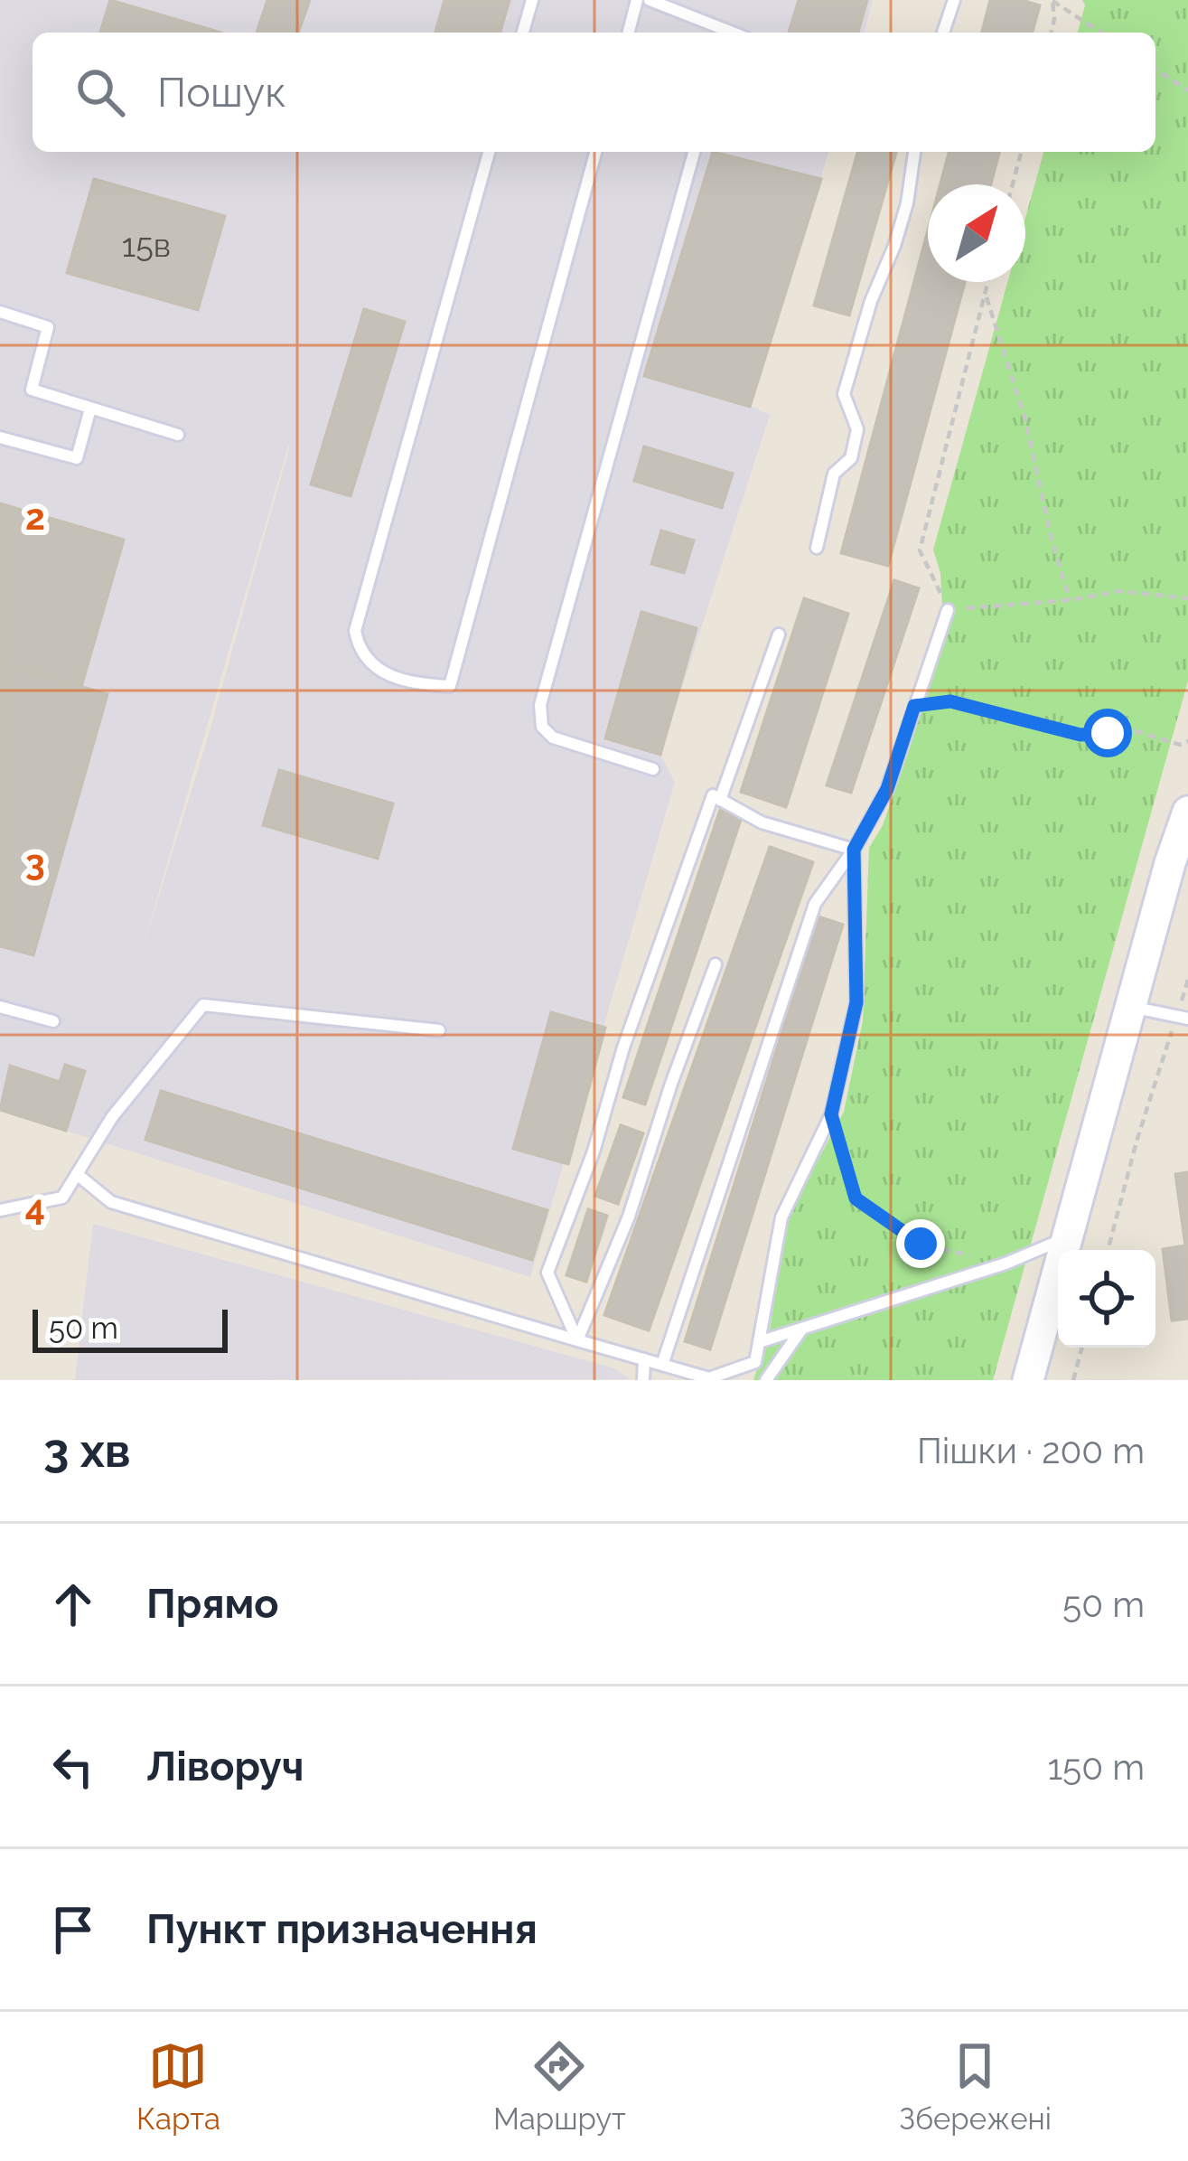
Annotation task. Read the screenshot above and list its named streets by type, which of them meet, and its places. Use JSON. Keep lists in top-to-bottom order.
{
  "house_numbers": ["15в"],
  "scale_bar": "50 m",
  "north": "top right",
  "page": {
    "search": "Пошук",
    "scale": "50 m",
    "heading": ["3 хв", "Пішки · 200 m"],
    "list": [
      ["Прямо", "50 m"],
      ["Ліворуч", "150 m"],
      "Пункт призначення"
    ],
    "nav": ["Карта", "Маршрут", "Збережені"]
  },
  "grid": {
    "rows": ["2", "3", "4"]
  }
}
